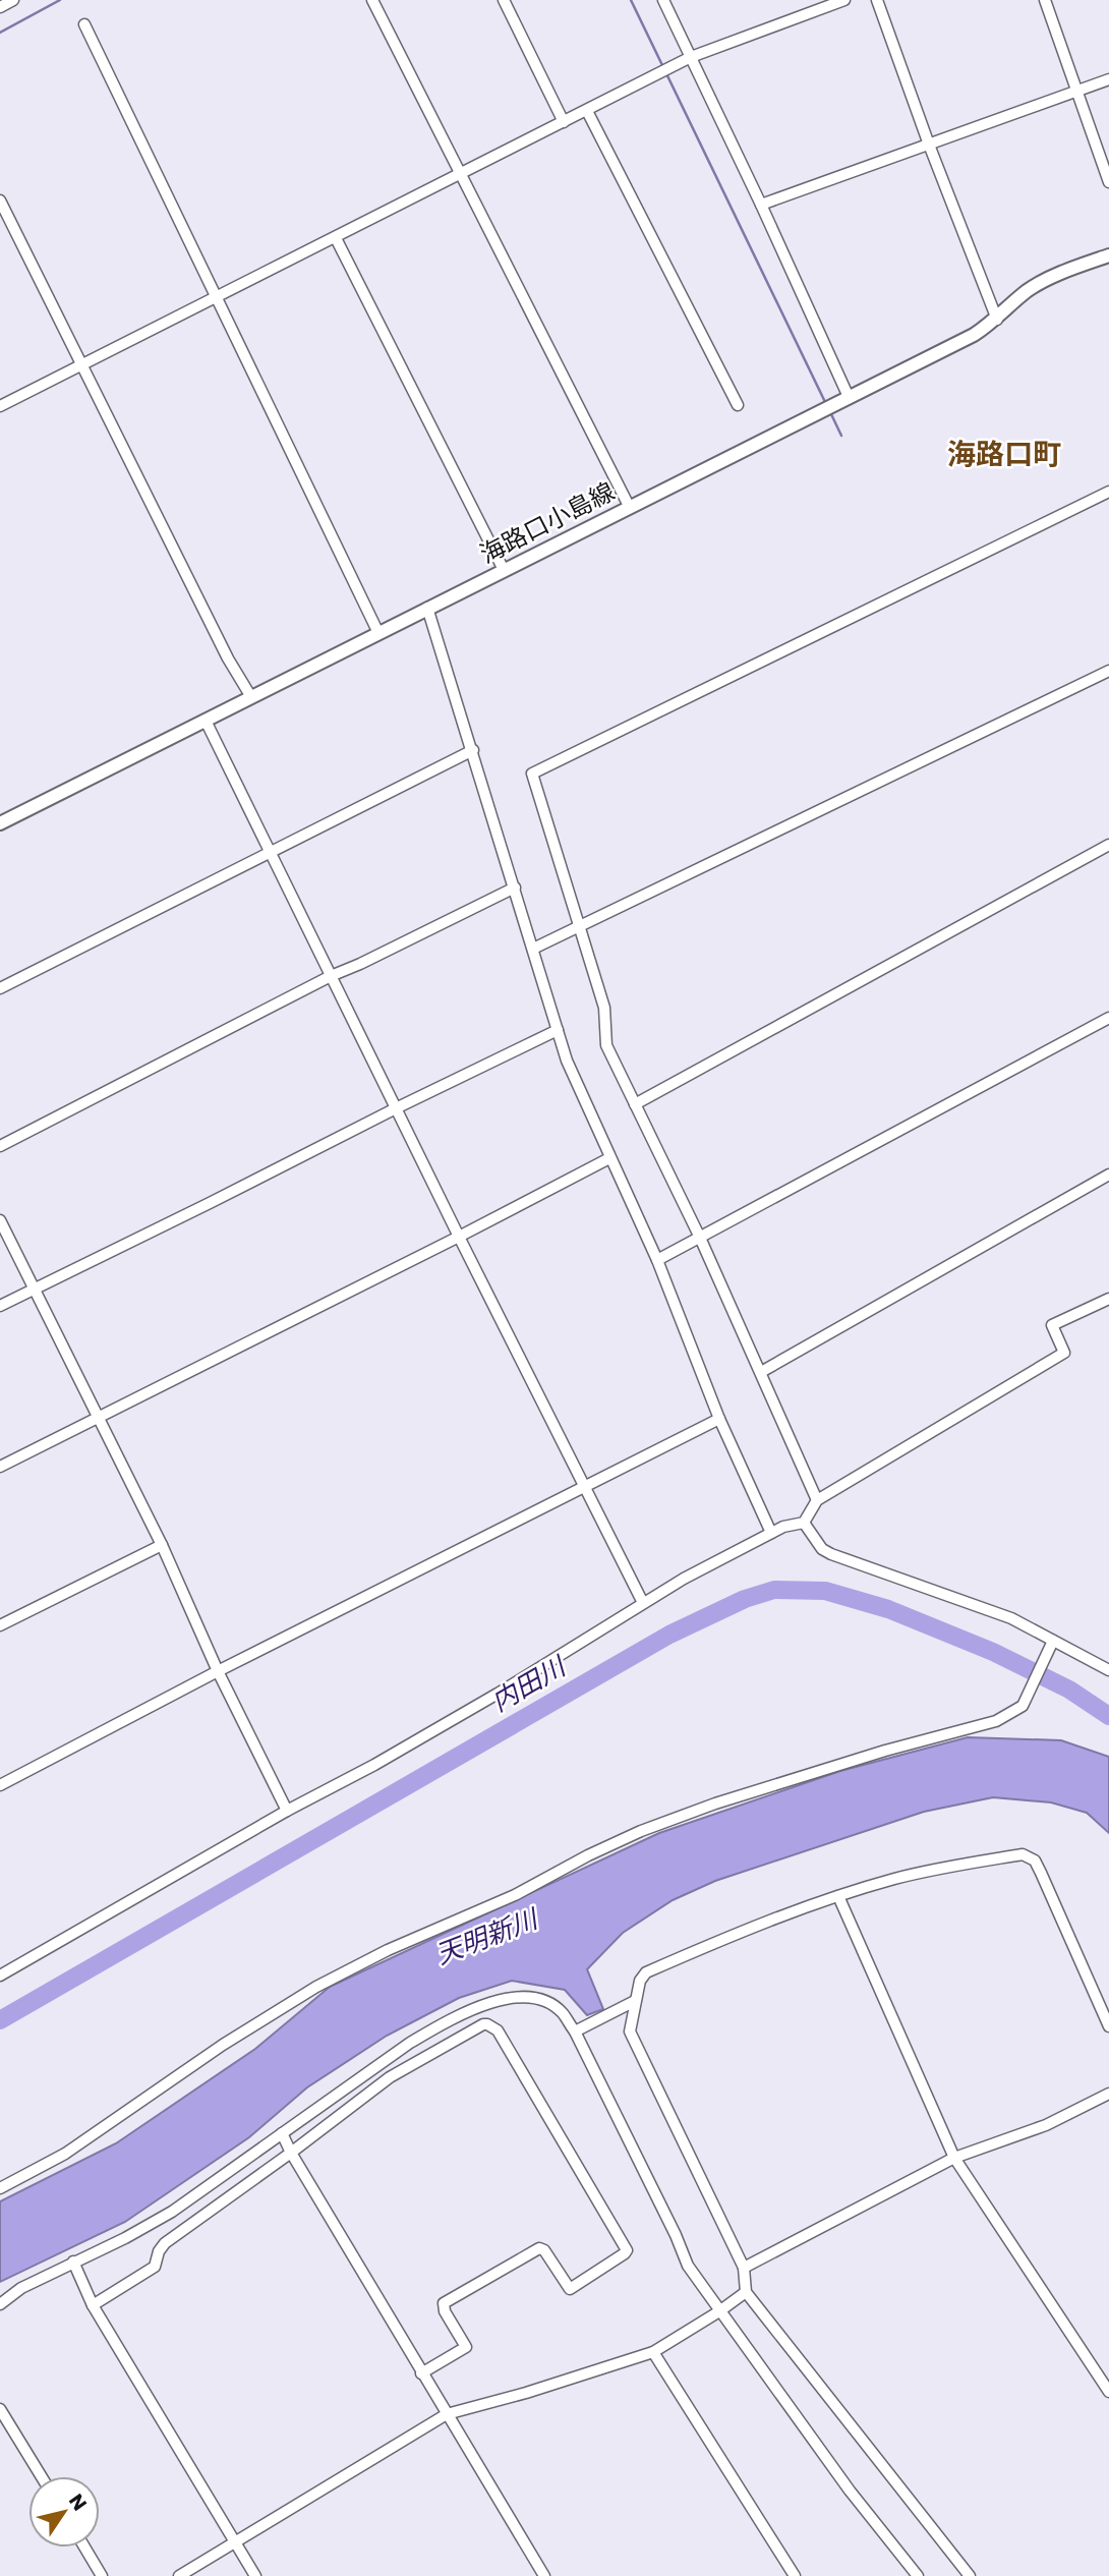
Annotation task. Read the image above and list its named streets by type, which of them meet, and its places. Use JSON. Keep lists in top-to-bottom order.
{
  "streets": {
    "main road": ["海路口小島線"]
  },
  "districts": ["海路口町"],
  "water": ["内田川", "天明新川"],
  "north": "top right"
}
